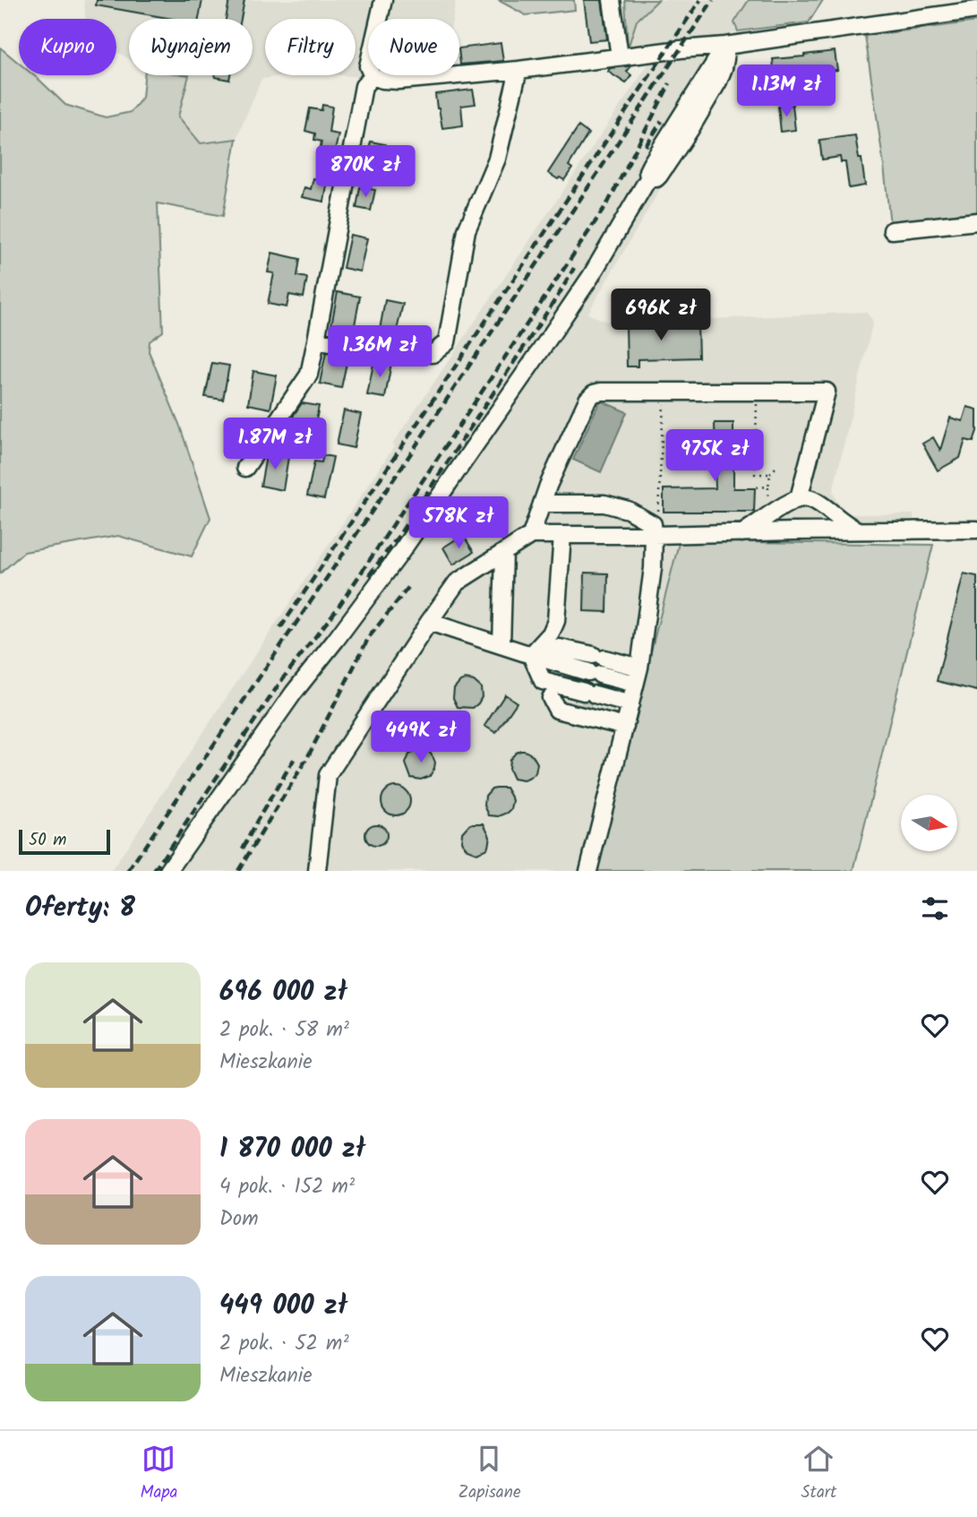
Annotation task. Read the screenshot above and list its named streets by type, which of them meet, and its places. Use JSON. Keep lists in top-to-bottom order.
{
  "scale_bar": "50 m",
  "north": "right",
  "page": {
    "chip": [
      "Kupno",
      "Wynajem",
      "Filtry",
      "Nowe"
    ],
    "price": [
      "1.13M zł",
      "870K zł",
      "696K zł",
      "1.36M zł",
      "1.87M zł",
      "975K zł",
      "578K zł",
      "449K zł"
    ],
    "scale": "50 m",
    "heading": "Oferty: 8",
    "list": [
      {
        "name": "696 000 zł",
        "note": "2 pok. · 58 m² · Mieszkanie"
      },
      {
        "name": "1 870 000 zł",
        "note": "4 pok. · 152 m² · Dom"
      },
      {
        "name": "449 000 zł",
        "note": "2 pok. · 52 m² · Mieszkanie"
      }
    ],
    "tabs": ["Mapa", "Zapisane", "Start"]
  }
}
